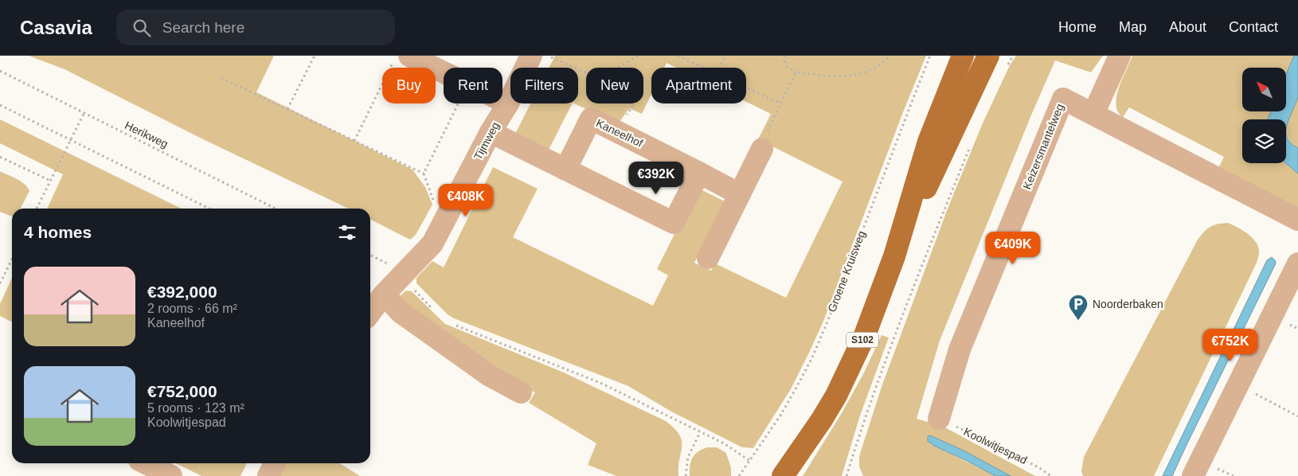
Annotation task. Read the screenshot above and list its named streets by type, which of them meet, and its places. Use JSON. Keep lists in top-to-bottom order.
{
  "streets": {
    "main road": ["S102"],
    "street": ["Kaneelhof", "Tijmweg", "Keizersmantelweg"],
    "path": ["Herikweg", "Groene Kruisweg", "Koolwitjespad"]
  },
  "crossings": [
    ["Keizersmantelweg", "Koolwitjespad"]
  ],
  "places": {
    "parking": ["Noorderbaken"]
  },
  "north": "top left",
  "page": {
    "header": "Casavia",
    "search": "Search here",
    "nav": [
      "Home",
      "Map",
      "About",
      "Contact"
    ],
    "chip": [
      "Buy",
      "Rent",
      "Filters",
      "New",
      "Apartment"
    ],
    "price": [
      "€392K",
      "€408K",
      "€409K",
      "€752K"
    ],
    "heading": "4 homes",
    "list": [
      {
        "name": "€392,000",
        "note": "2 rooms · 66 m² · Kaneelhof"
      },
      {
        "name": "€752,000",
        "note": "5 rooms · 123 m² · Koolwitjespad"
      }
    ]
  }
}
